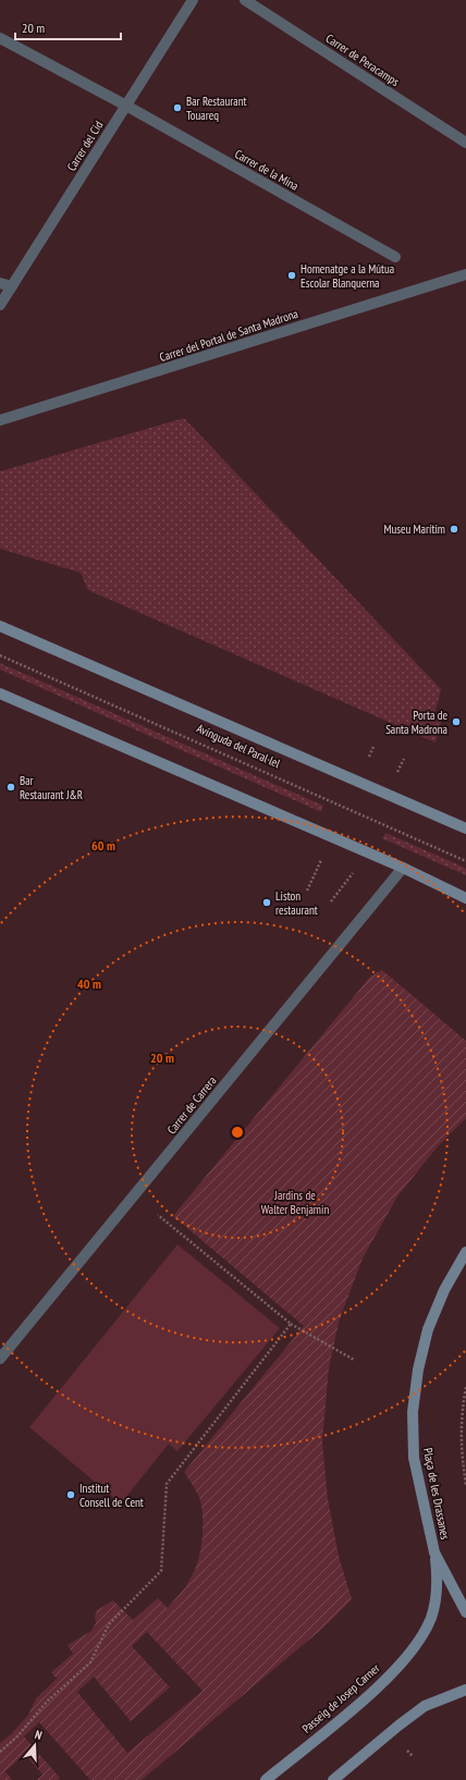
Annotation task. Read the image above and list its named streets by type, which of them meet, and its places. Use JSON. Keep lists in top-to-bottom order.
{
  "streets": {
    "main road": ["Avinguda del Paral·lel", "Plaça de les Drassanes", "Passeig de Josep Carner"],
    "street": [
      "Carrer de Peracamps",
      "Carrer del Cid",
      "Carrer de la Mina",
      "Carrer del Portal de Santa Madrona",
      "Carrer de Carrera"
    ]
  },
  "crossings": [
    ["Carrer del Cid", "Carrer de la Mina"],
    ["Plaça de les Drassanes", "Passeig de Josep Carner"]
  ],
  "parks": ["Jardins de Walter Benjamin"],
  "places": [
    "Bar Restaurant Touareq",
    "Homenatge a la Mútua Escolar Blanquerna",
    "Museu Marítim",
    "Porta de Santa Madrona",
    "Bar Restaurant J&R",
    "Liston restaurant",
    "Institut Consell de Cent"
  ],
  "scale_bar": "20 m",
  "north": "top",
  "rings": ["60 m", "40 m", "20 m"]
}
